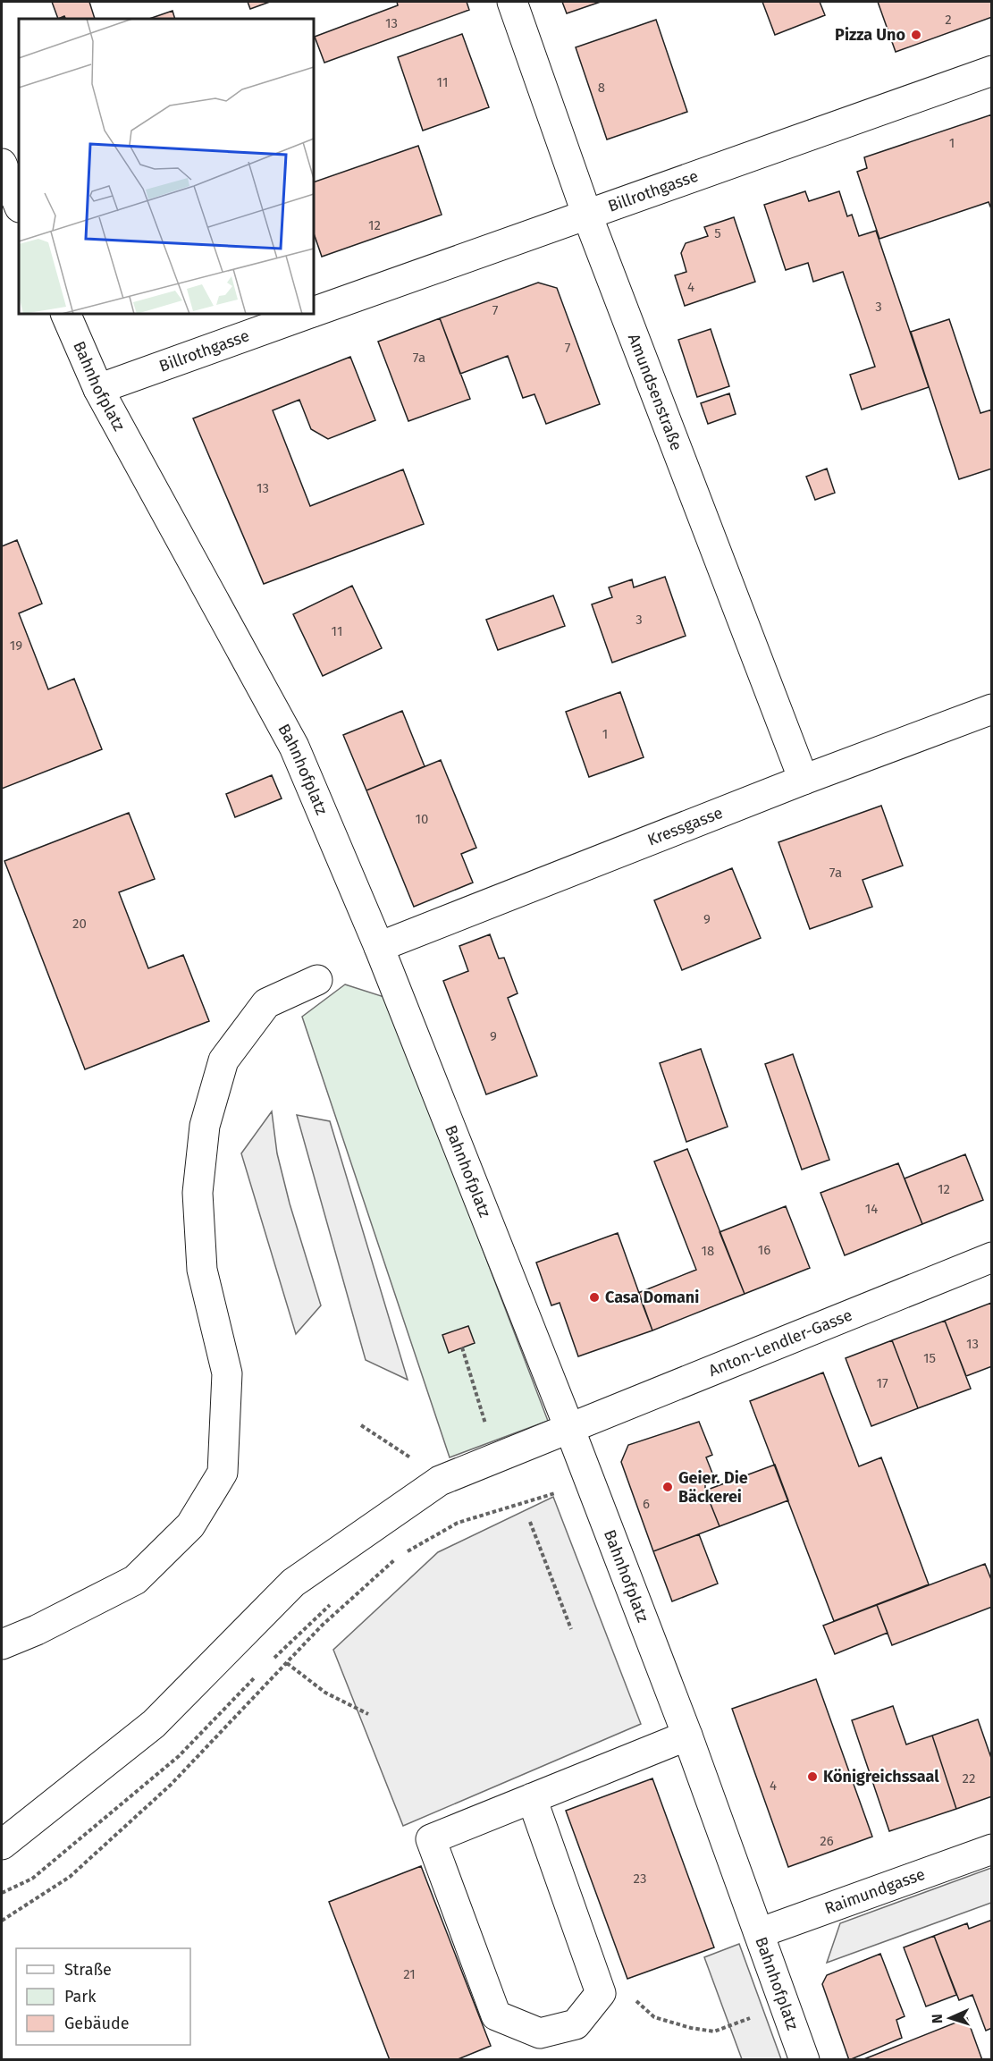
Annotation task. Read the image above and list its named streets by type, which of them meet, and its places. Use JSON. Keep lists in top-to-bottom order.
{
  "streets": {
    "street": [
      "Billrothgasse",
      "Bahnhofplatz",
      "Amundsenstraße",
      "Kressgasse",
      "Anton-Lendler-Gasse",
      "Raimundgasse"
    ]
  },
  "crossings": [
    ["Billrothgasse", "Bahnhofplatz"],
    ["Billrothgasse", "Amundsenstraße"],
    ["Bahnhofplatz", "Kressgasse"],
    ["Bahnhofplatz", "Anton-Lendler-Gasse"],
    ["Bahnhofplatz", "Raimundgasse"],
    ["Amundsenstraße", "Kressgasse"]
  ],
  "places": [
    "Pizza Uno",
    "Casa Domani",
    "Geier. Die Bäckerei",
    "Königreichssaal"
  ],
  "house_numbers": [
    "2",
    "13",
    "11",
    "8",
    "1",
    "12",
    "5",
    "4",
    "3",
    "7",
    "7",
    "7a",
    "13",
    "3",
    "11",
    "19",
    "1",
    "10",
    "7a",
    "9",
    "20",
    "9",
    "12",
    "14",
    "16",
    "18",
    "13",
    "15",
    "17",
    "6",
    "22",
    "4",
    "26",
    "23",
    "21"
  ],
  "legend": ["Straße", "Park", "Gebäude"],
  "north": "left"
}
